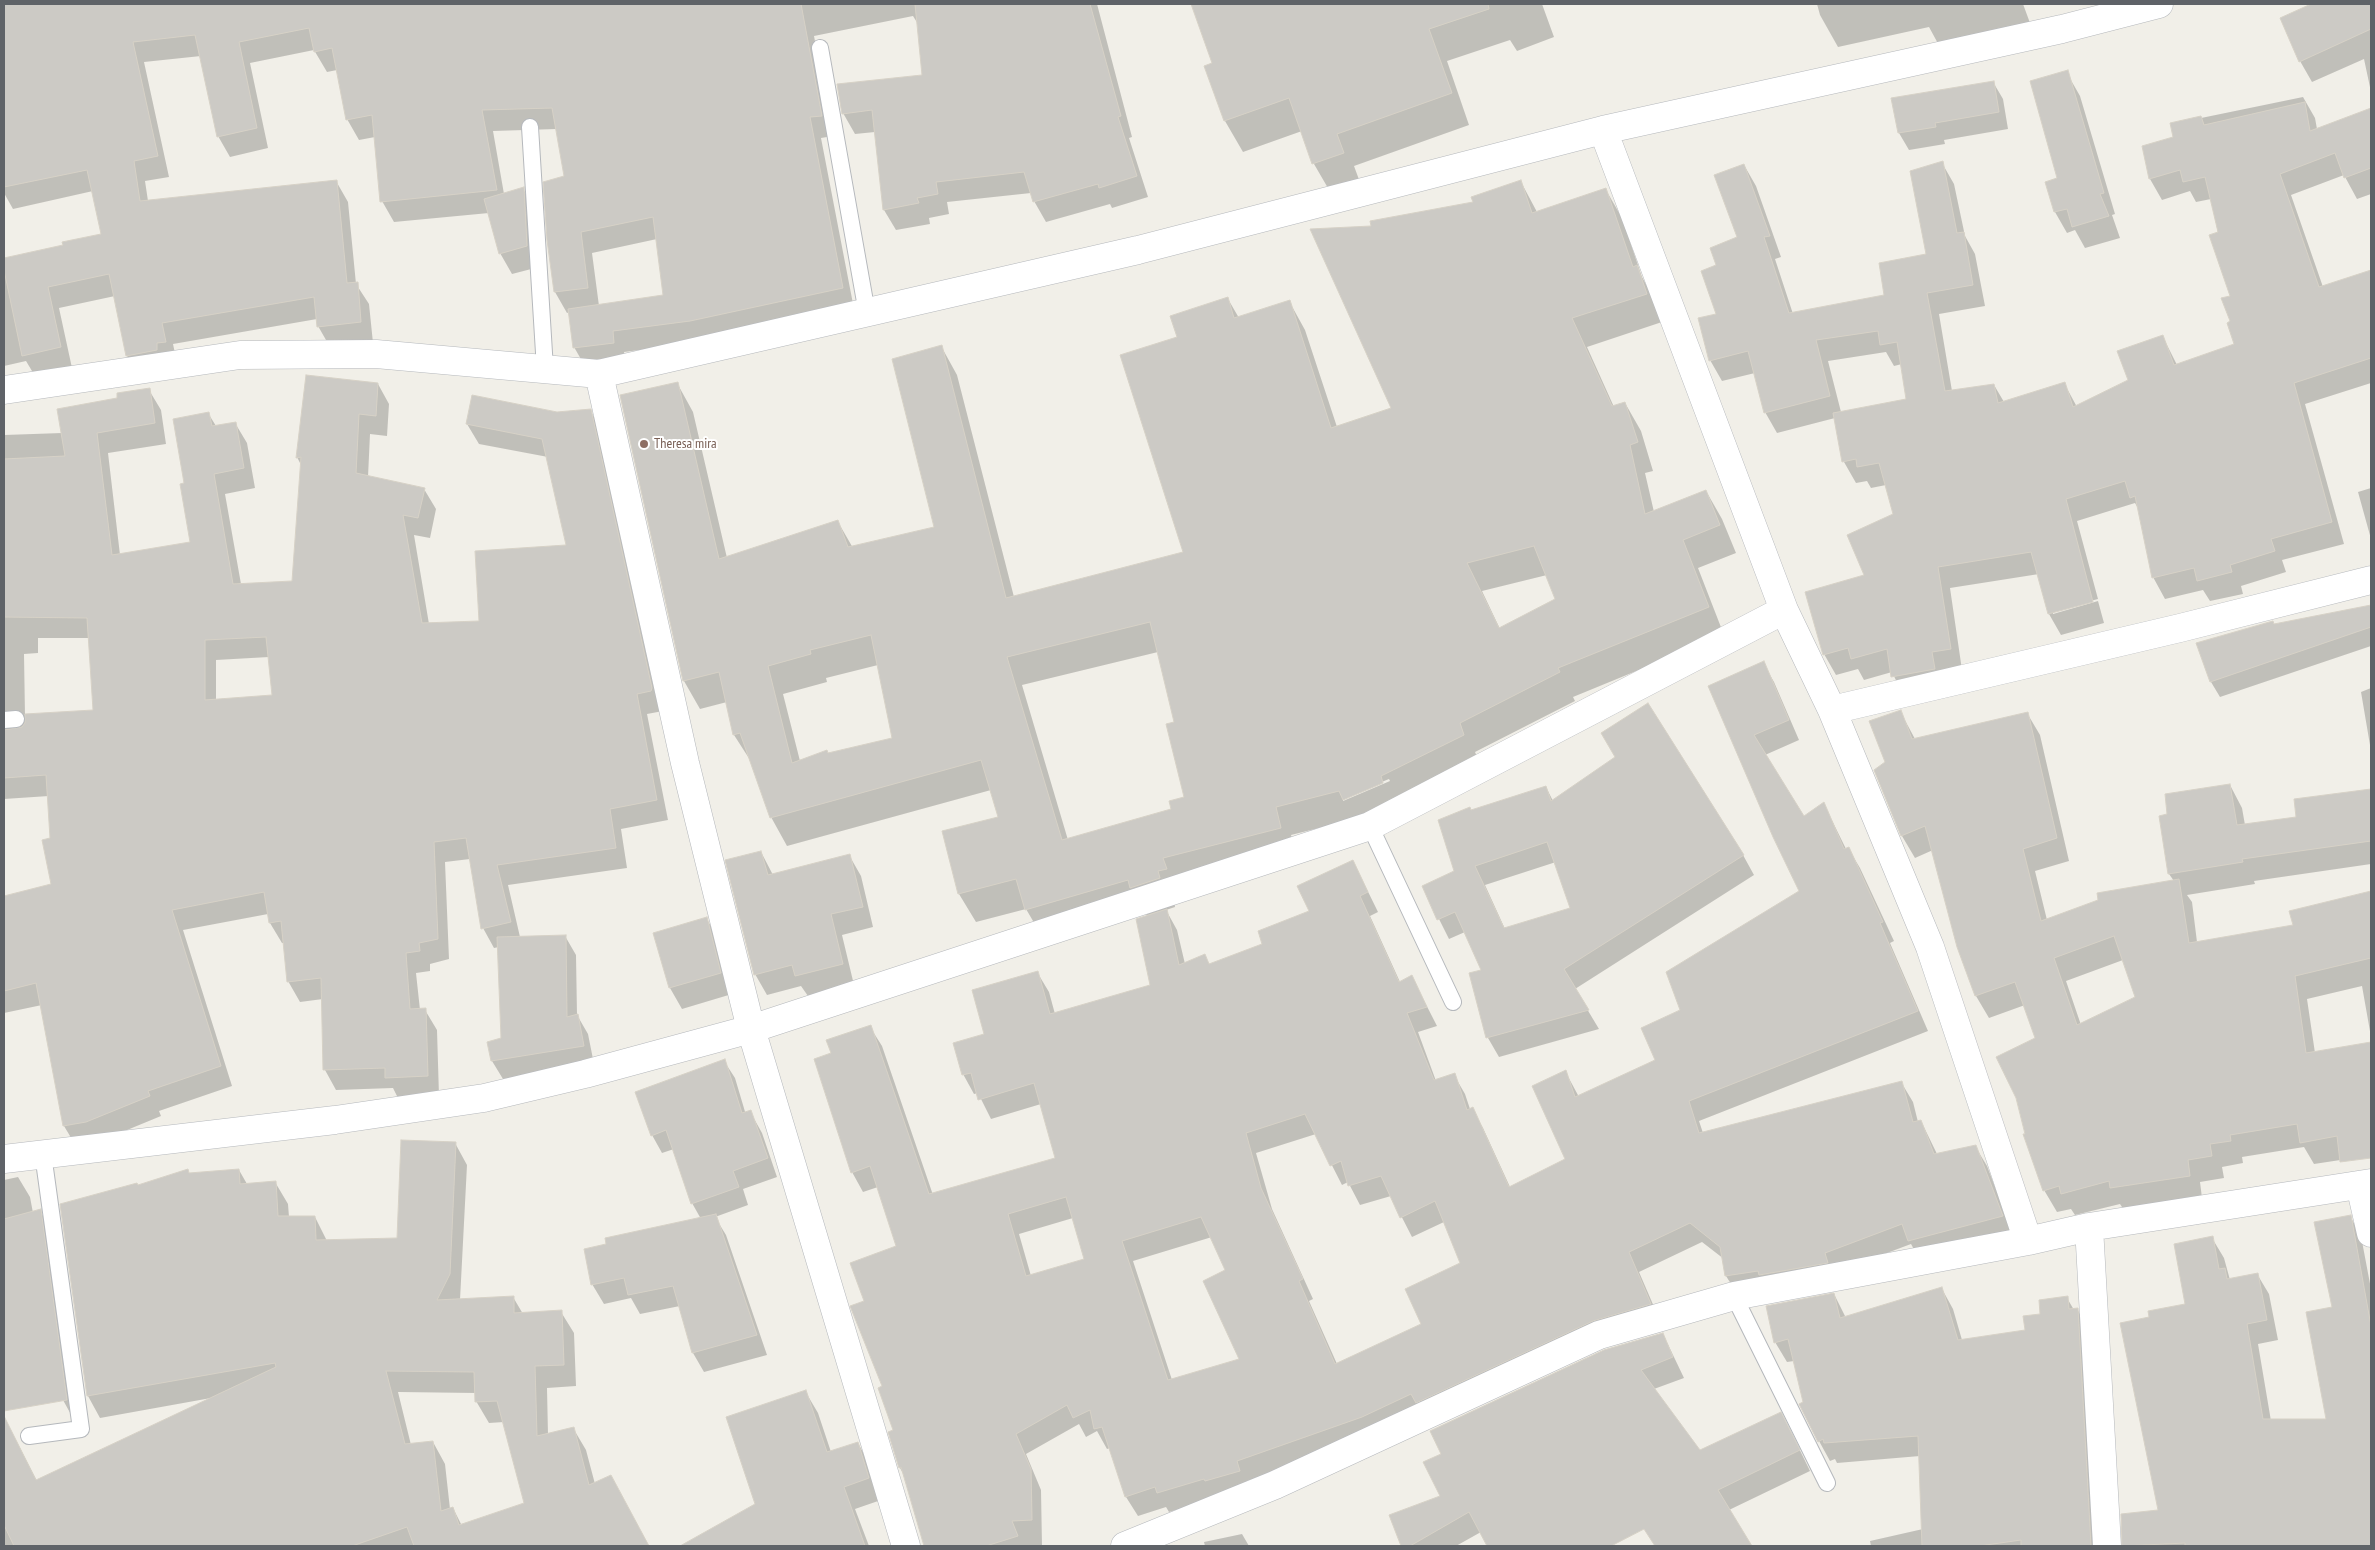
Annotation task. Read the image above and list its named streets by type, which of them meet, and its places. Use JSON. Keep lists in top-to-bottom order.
{
  "places": ["Theresa mira"]
}
